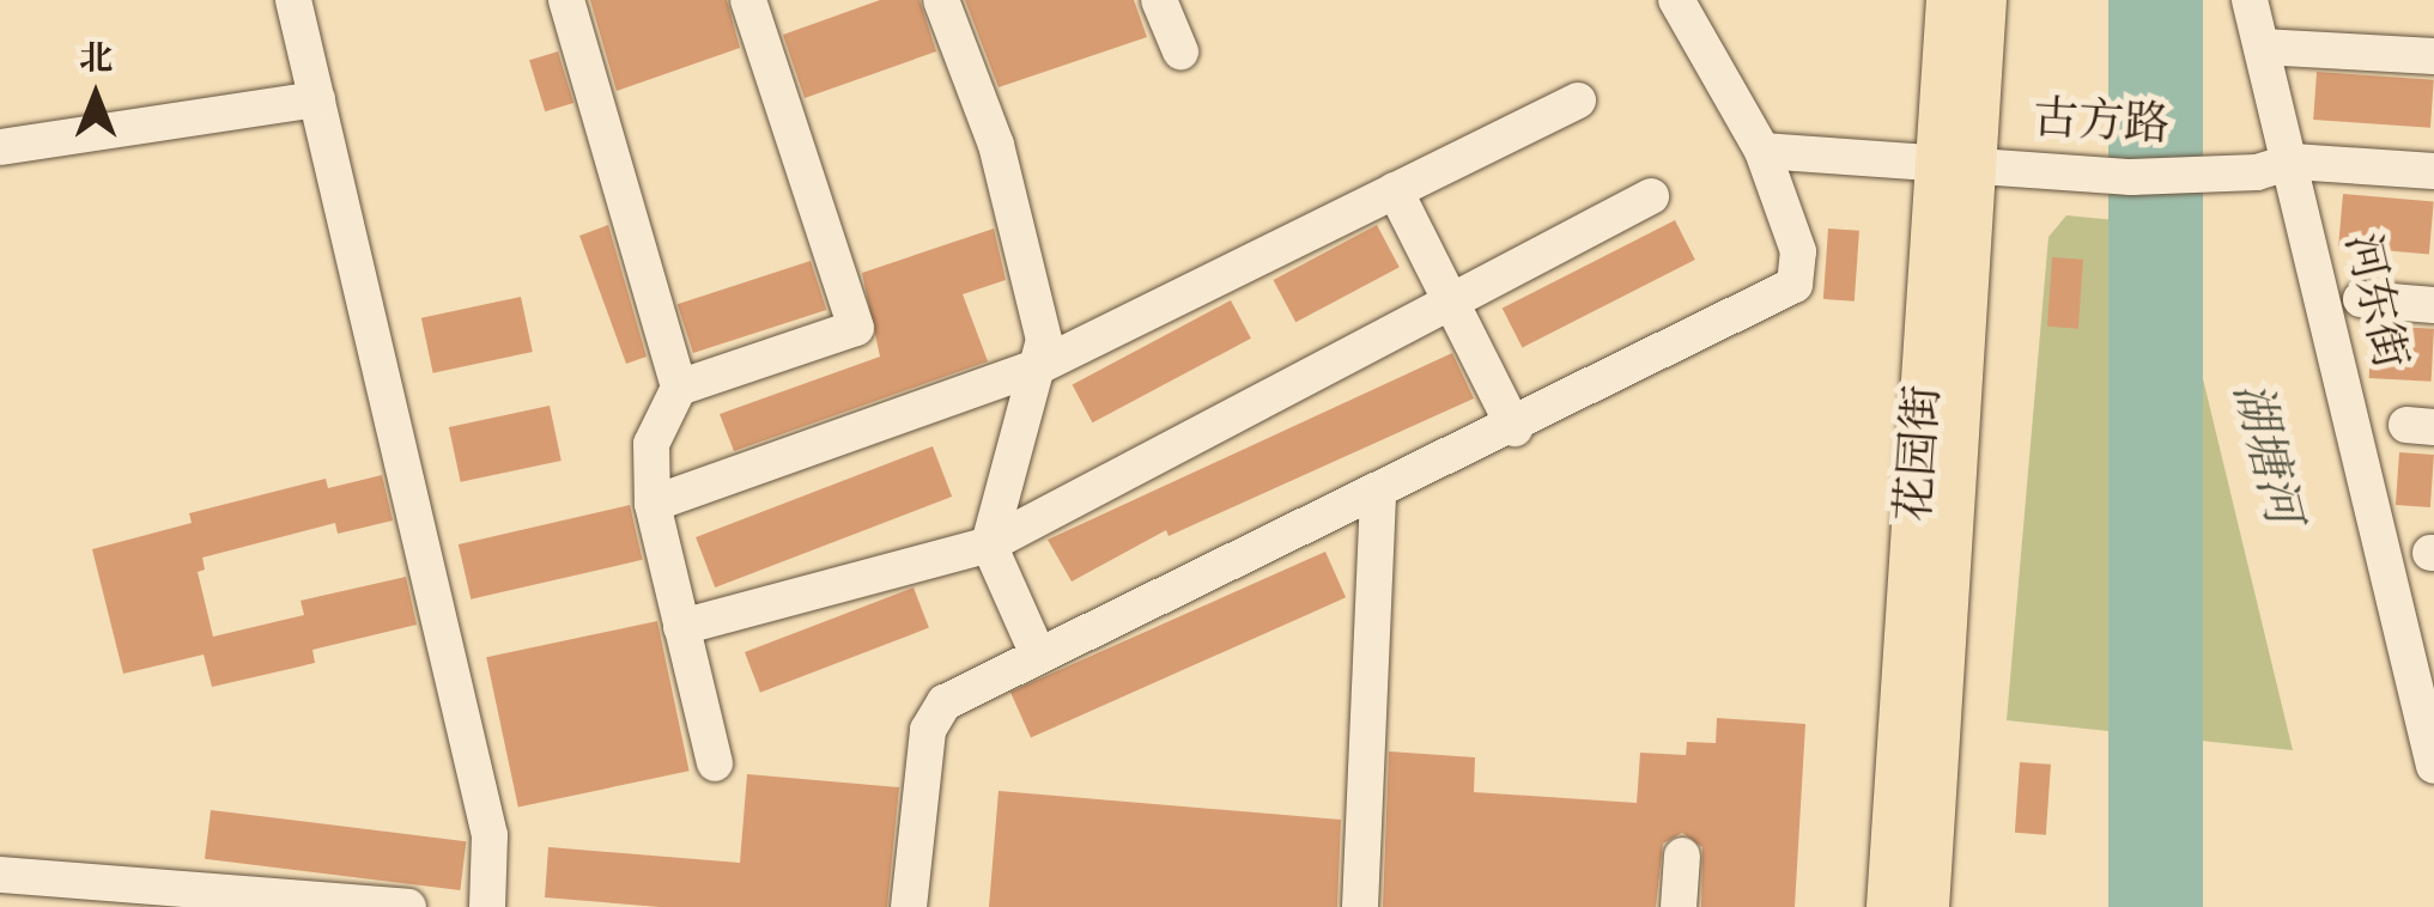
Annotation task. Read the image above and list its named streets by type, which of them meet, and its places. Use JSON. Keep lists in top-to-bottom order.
{
  "streets": {
    "main road": ["花园街"],
    "street": ["古方路", "河东街"]
  },
  "crossings": [
    ["古方路", "河东街"],
    ["古方路", "花园街"]
  ],
  "water": ["湖塘河"],
  "north": "top"
}
